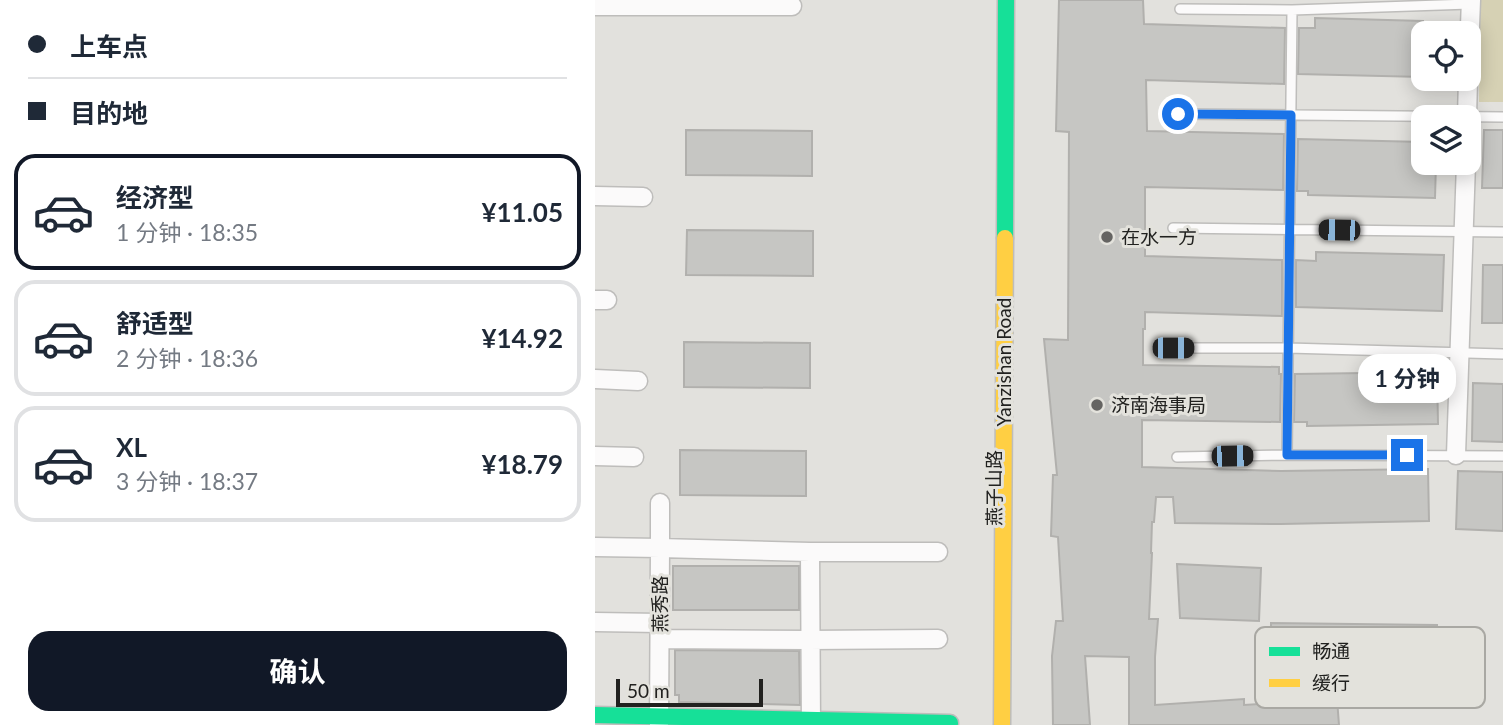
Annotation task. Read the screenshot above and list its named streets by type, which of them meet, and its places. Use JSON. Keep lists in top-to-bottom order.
{
  "streets": {
    "street": ["Yanzishan Road", "燕子山路", "燕秀路"]
  },
  "places": ["在水一方", "济南海事局"],
  "legend": ["畅通", "缓行"],
  "scale_bar": "50 m",
  "page": {
    "banner": ["上车点", "目的地"],
    "list": [
      {
        "name": "经济型",
        "note": "1 分钟 · 18:35",
        "value": "¥11.05"
      },
      {
        "name": "舒适型",
        "note": "2 分钟 · 18:36",
        "value": "¥14.92"
      },
      {
        "name": "XL",
        "note": "3 分钟 · 18:37",
        "value": "¥18.79"
      }
    ],
    "bubble": "1 分钟",
    "buttons": "确认",
    "scale": "50 m"
  }
}
